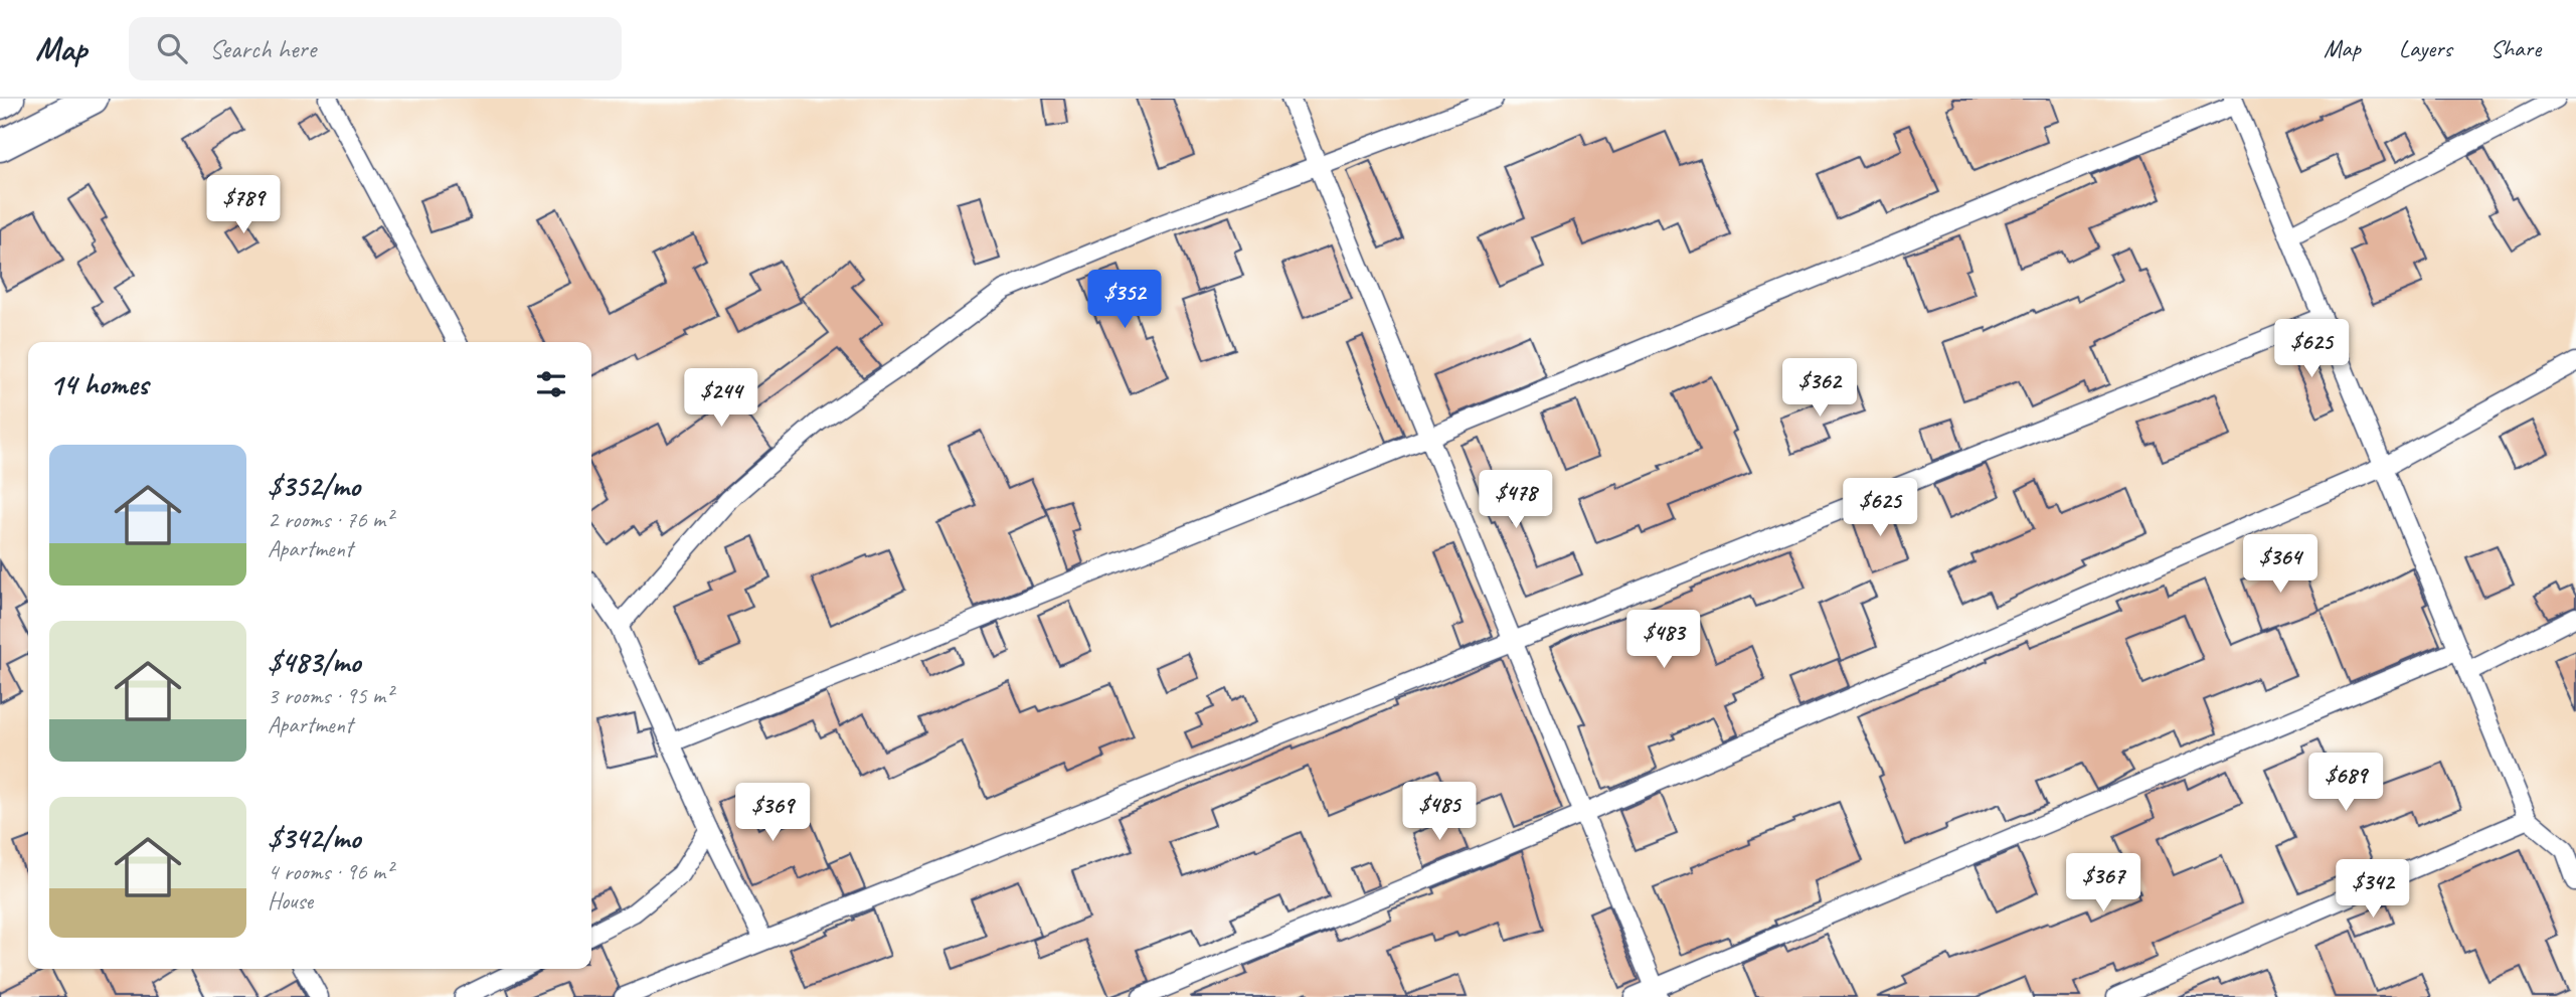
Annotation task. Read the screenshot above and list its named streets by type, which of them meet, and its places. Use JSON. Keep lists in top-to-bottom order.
{
  "page": {
    "header": "Map",
    "search": "Search here",
    "nav": ["Map", "Layers", "Share"],
    "price": [
      "$789",
      "$352",
      "$625",
      "$362",
      "$244",
      "$478",
      "$625",
      "$364",
      "$483",
      "$689",
      "$485",
      "$369",
      "$367",
      "$342"
    ],
    "heading": "14 homes",
    "list": [
      {
        "name": "$352/mo",
        "note": "2 rooms · 76 m² · Apartment"
      },
      {
        "name": "$483/mo",
        "note": "3 rooms · 95 m² · Apartment"
      },
      {
        "name": "$342/mo",
        "note": "4 rooms · 96 m² · House"
      }
    ]
  }
}
